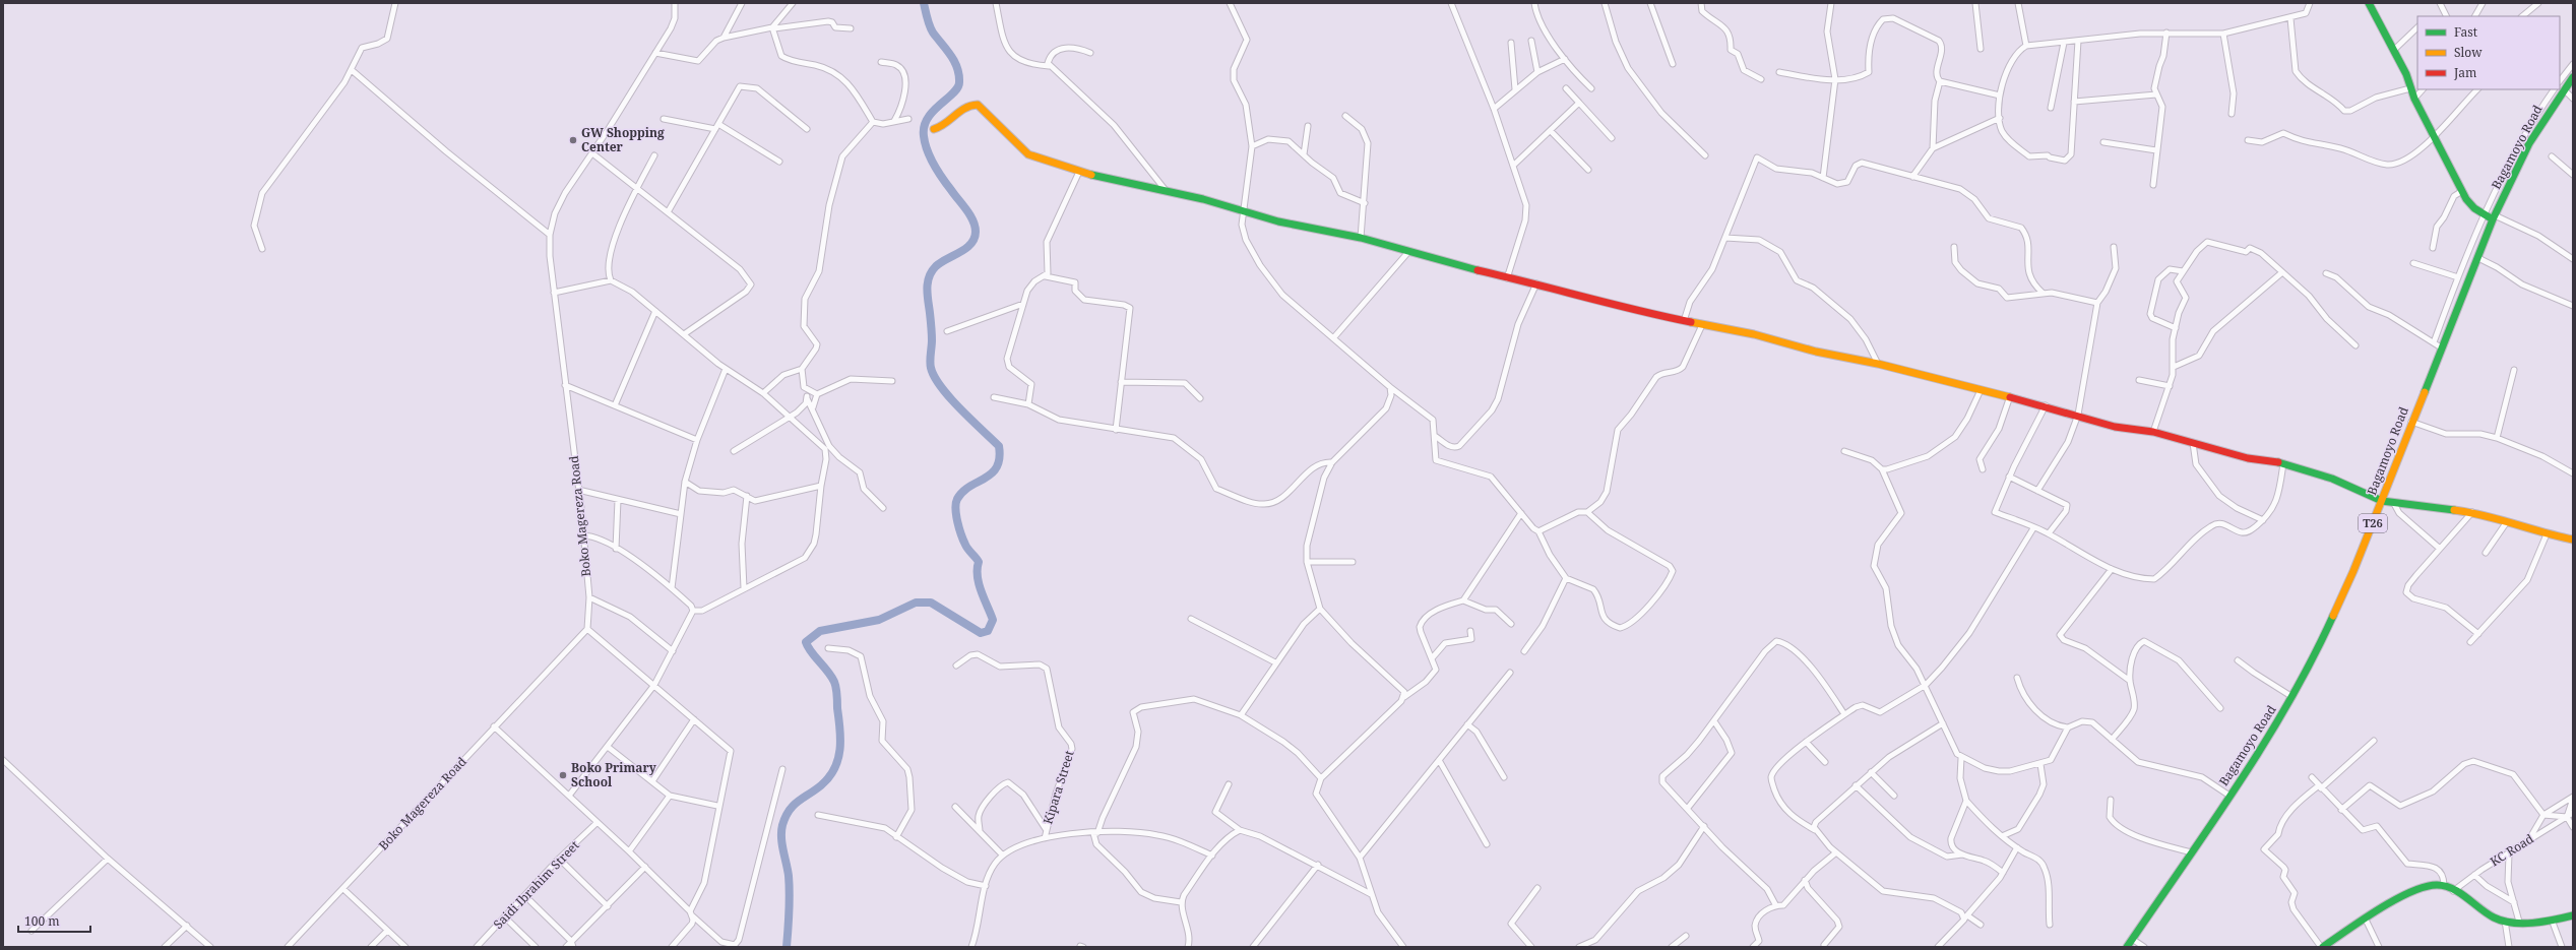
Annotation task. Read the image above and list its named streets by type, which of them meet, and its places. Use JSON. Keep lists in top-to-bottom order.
{
  "streets": {
    "main road": ["Bagamoyo Road", "T26"],
    "street": [
      "Boko Magereza Road",
      "Kipara Street",
      "KC Road",
      "Saidi Ibrahim Street"
    ]
  },
  "places": ["GW Shopping Center", "Boko Primary School"],
  "legend": ["Fast", "Slow", "Jam"],
  "scale_bar": "100 m"
}
